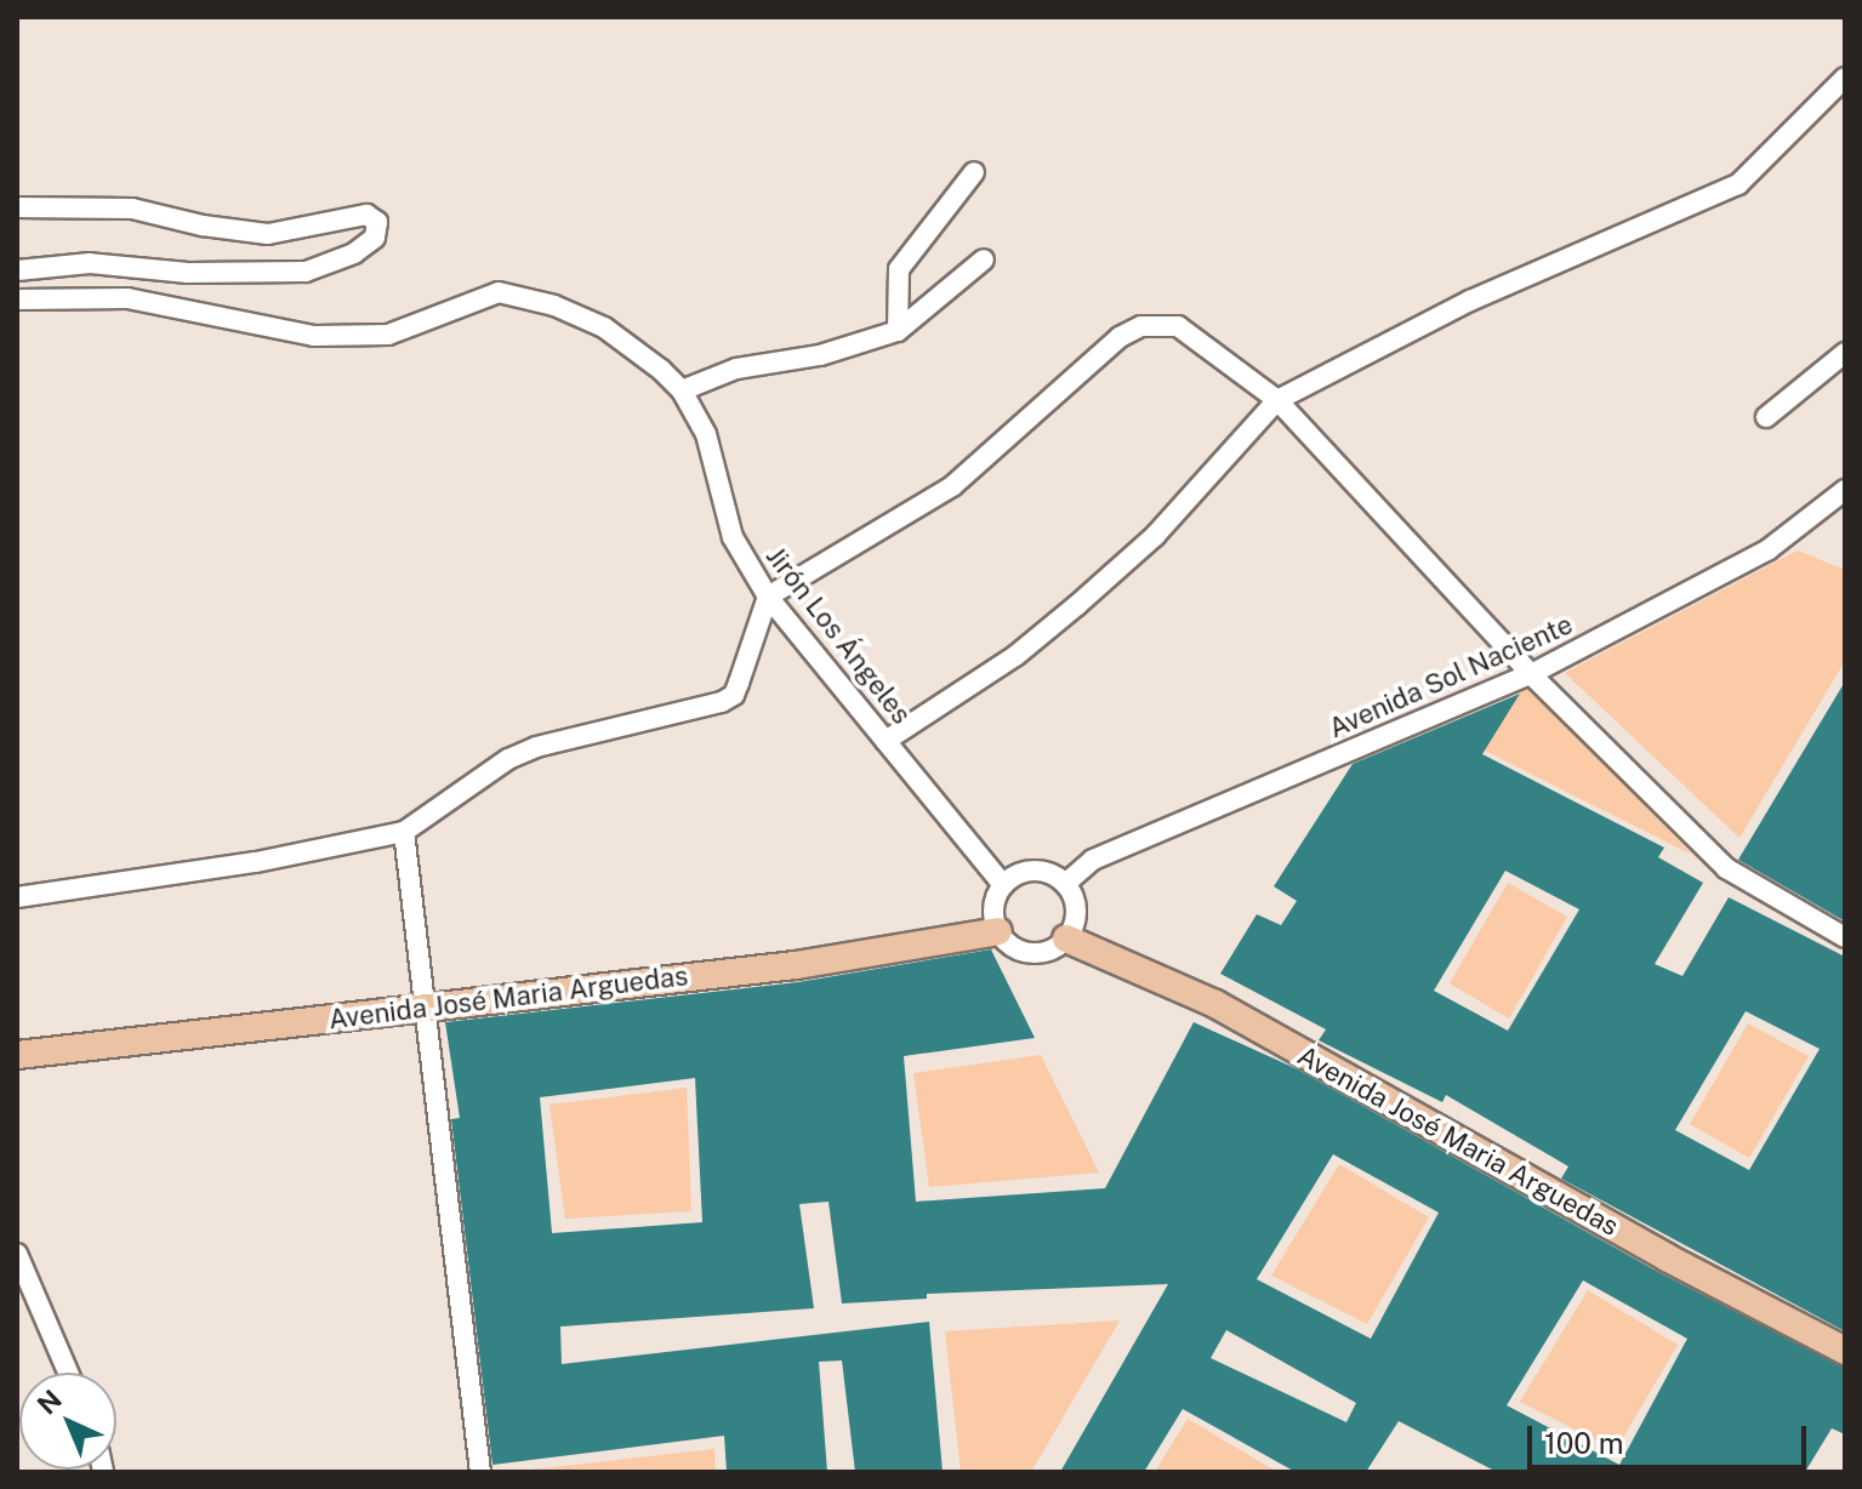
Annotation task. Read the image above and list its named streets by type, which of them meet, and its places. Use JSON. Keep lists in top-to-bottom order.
{
  "streets": {
    "main road": ["Avenida José Maria Arguedas"],
    "street": ["Jirón Los Ángeles", "Avenida Sol Naciente"]
  },
  "crossings": [
    ["Jirón Los Ángeles", "Avenida Sol Naciente"],
    ["Jirón Los Ángeles", "Avenida José Maria Arguedas"],
    ["Avenida Sol Naciente", "Avenida José Maria Arguedas"]
  ],
  "scale_bar": "100 m",
  "north": "top left"
}
